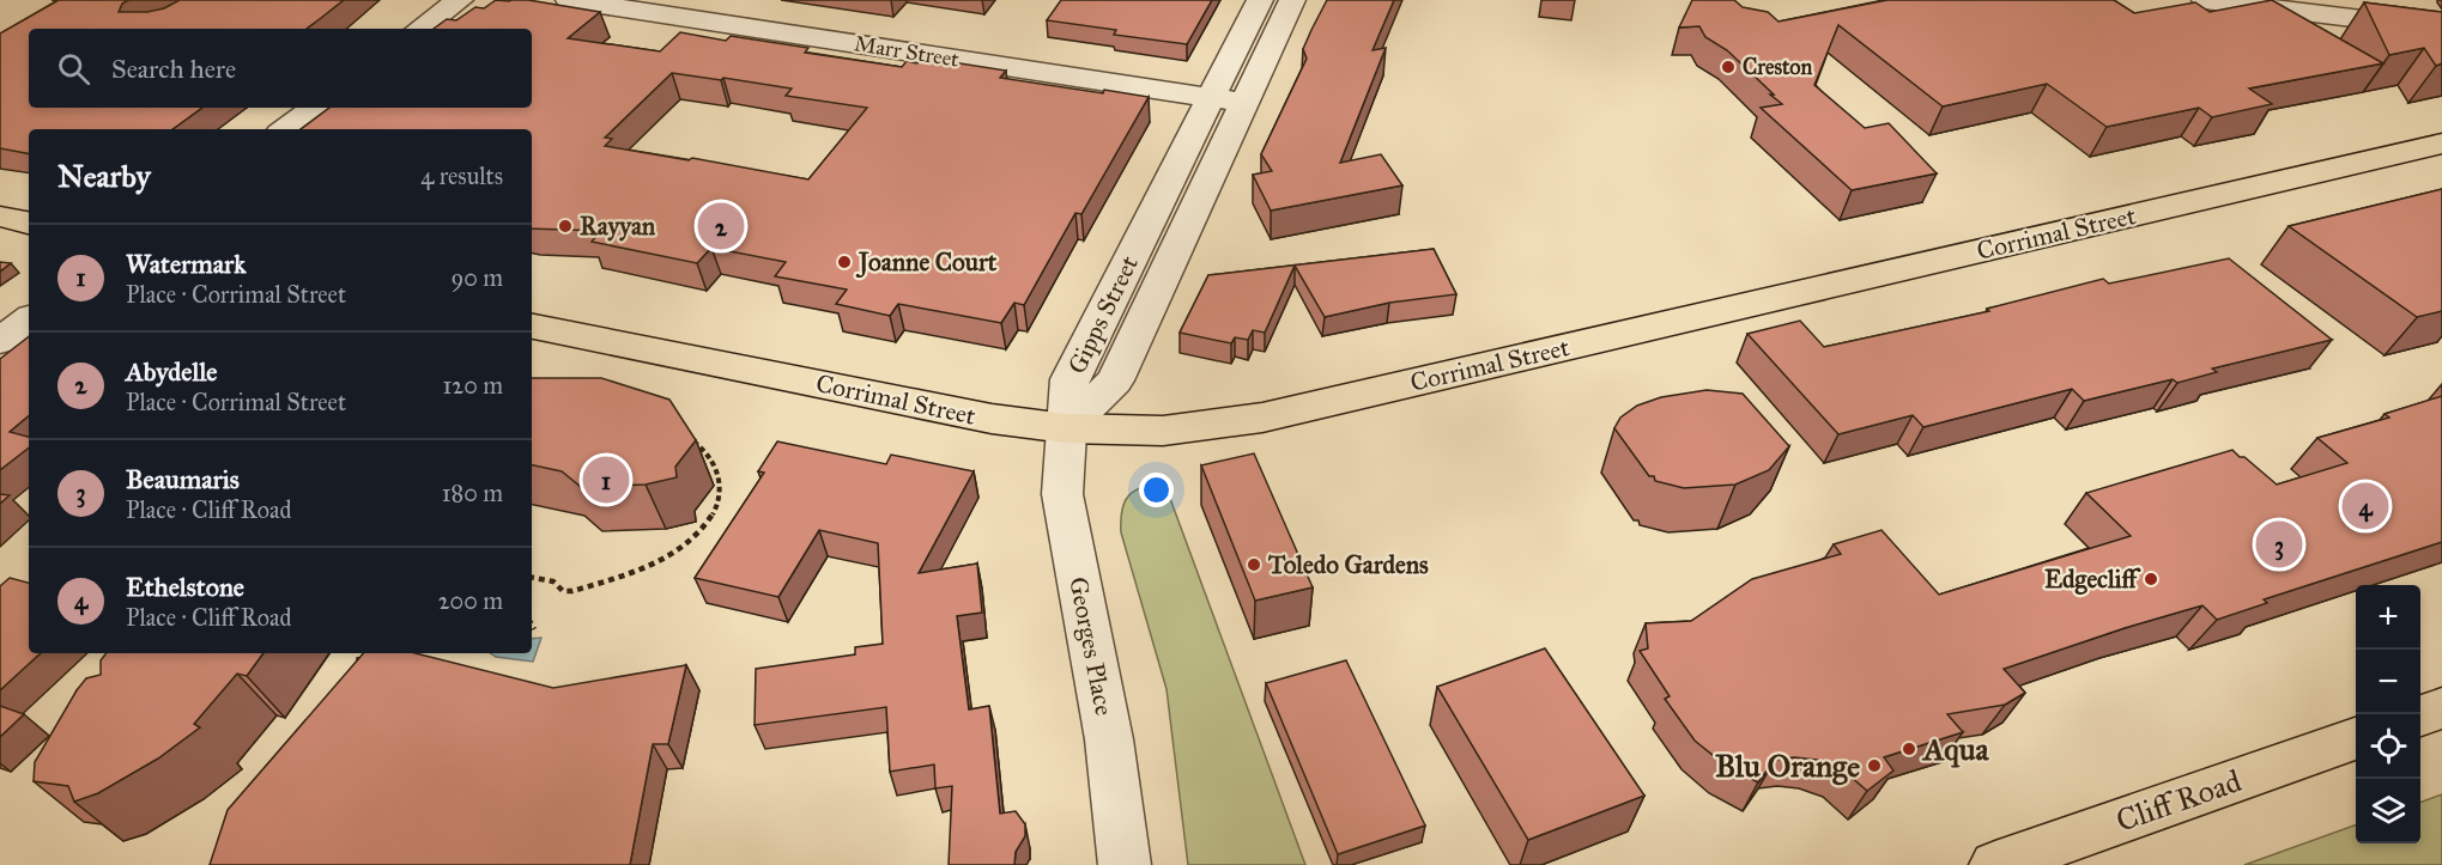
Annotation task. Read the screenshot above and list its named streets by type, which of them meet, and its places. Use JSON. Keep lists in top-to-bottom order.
{
  "streets": {
    "main road": ["Corrimal Street", "Cliff Road"],
    "street": ["Marr Street", "Gipps Street", "Georges Place"]
  },
  "crossings": [
    ["Marr Street", "Gipps Street"],
    ["Corrimal Street", "Gipps Street"],
    ["Corrimal Street", "Georges Place"],
    ["Gipps Street", "Georges Place"]
  ],
  "places": [
    "Creston",
    "Rayyan",
    "Joanne Court",
    "Toledo Gardens",
    "Edgecliff",
    "Aqua",
    "Blu Orange"
  ],
  "page": {
    "search": "Search here",
    "heading": ["Nearby", "4 results"],
    "pins": [
      "2",
      "1",
      "4",
      "3"
    ],
    "list": [
      {
        "mark": "1",
        "name": "Watermark",
        "note": "Place · Corrimal Street",
        "value": "90 m"
      },
      {
        "mark": "2",
        "name": "Abydelle",
        "note": "Place · Corrimal Street",
        "value": "120 m"
      },
      {
        "mark": "3",
        "name": "Beaumaris",
        "note": "Place · Cliff Road",
        "value": "180 m"
      },
      {
        "mark": "4",
        "name": "Ethelstone",
        "note": "Place · Cliff Road",
        "value": "200 m"
      }
    ],
    "map_buttons": ["+", "−"]
  }
}
